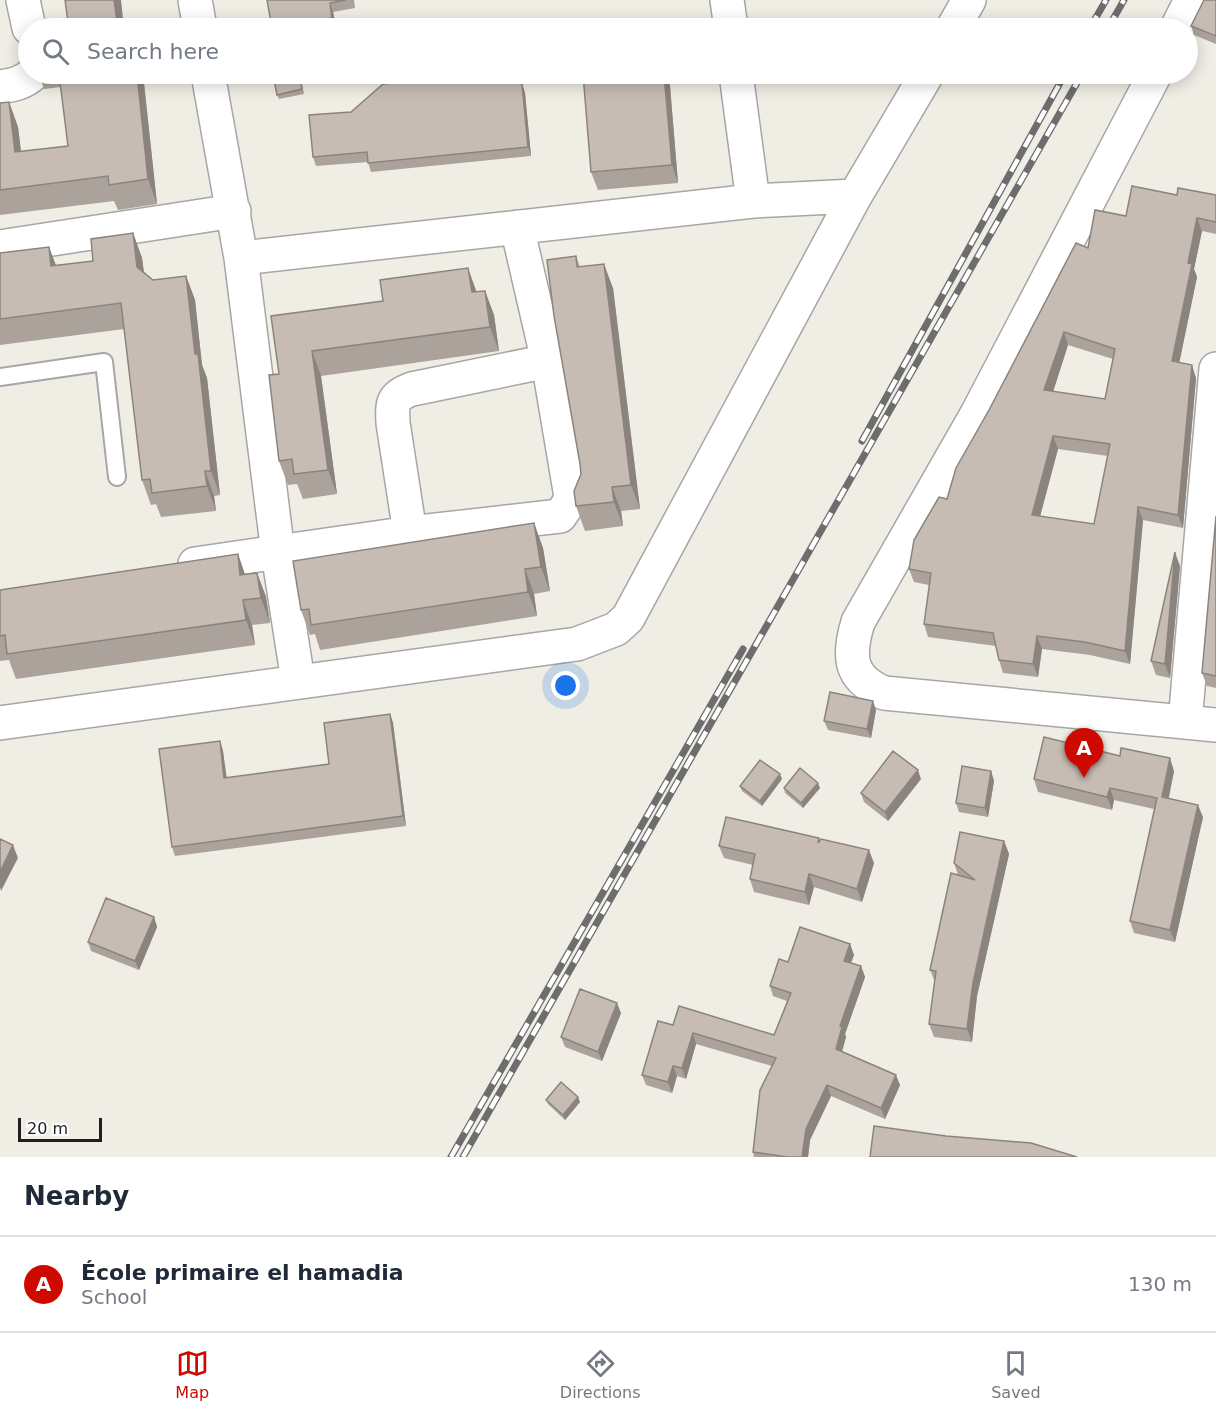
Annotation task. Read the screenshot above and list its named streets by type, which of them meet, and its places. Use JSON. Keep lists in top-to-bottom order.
{
  "scale_bar": "20 m",
  "page": {
    "search": "Search here",
    "pins": "A",
    "scale": "20 m",
    "heading": "Nearby",
    "list": [
      {
        "mark": "A",
        "name": "École primaire el hamadia",
        "note": "School",
        "value": "130 m"
      }
    ],
    "nav": ["Map", "Directions", "Saved"]
  }
}
